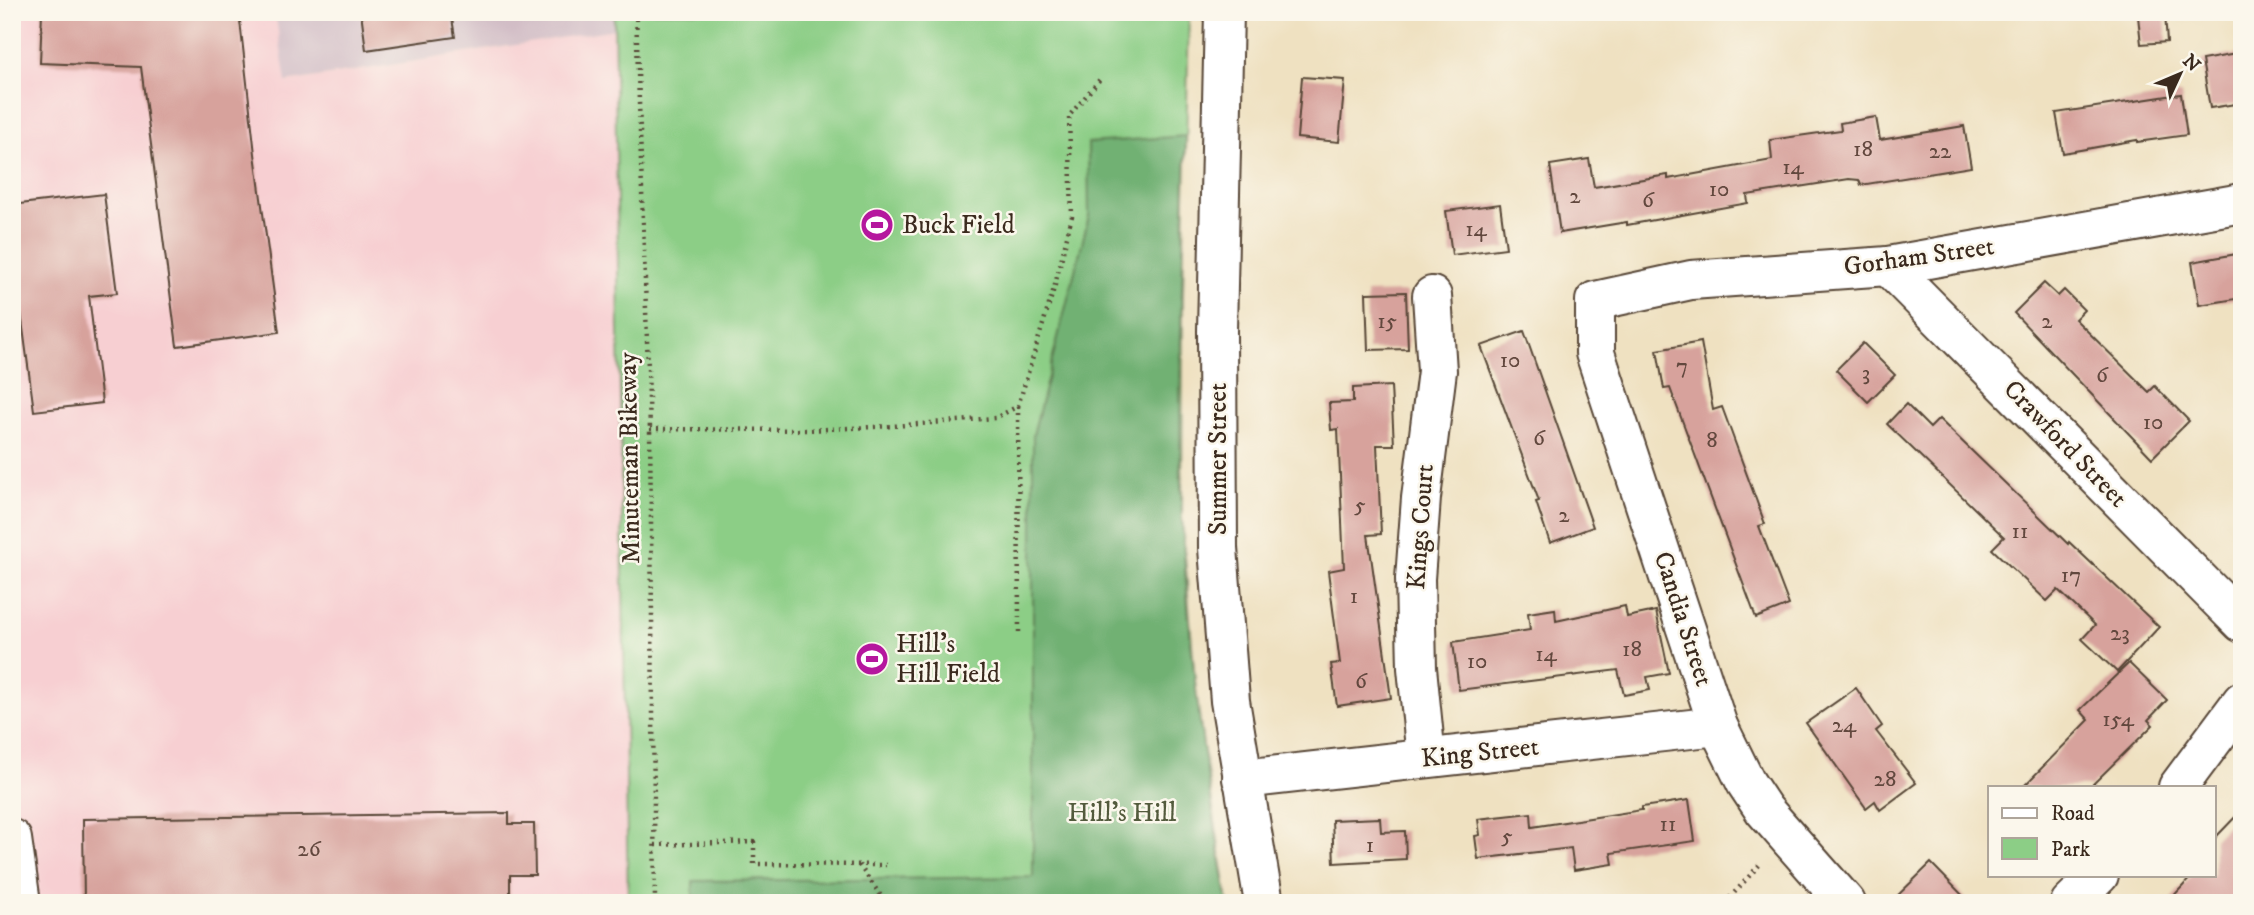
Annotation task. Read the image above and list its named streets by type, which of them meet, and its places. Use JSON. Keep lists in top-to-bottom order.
{
  "streets": {
    "street": [
      "Gorham Street",
      "Crawford Street",
      "Summer Street",
      "Kings Court",
      "Candia Street",
      "King Street"
    ],
    "path": ["Minuteman Bikeway"]
  },
  "crossings": [
    ["Gorham Street", "Crawford Street"],
    ["Gorham Street", "Candia Street"],
    ["Summer Street", "King Street"],
    ["Kings Court", "King Street"],
    ["Candia Street", "King Street"]
  ],
  "parks": ["Hill's Hill"],
  "places": {
    "sports": ["Buck Field", "Hill's Hill Field"]
  },
  "house_numbers": [
    "18",
    "22",
    "14",
    "10",
    "2",
    "6",
    "14",
    "15",
    "2",
    "10",
    "7",
    "3",
    "6",
    "10",
    "6",
    "8",
    "5",
    "2",
    "11",
    "17",
    "1",
    "23",
    "18",
    "14",
    "10",
    "6",
    "154",
    "24",
    "28",
    "11",
    "5",
    "1",
    "26"
  ],
  "legend": ["Road", "Park"],
  "north": "top right"
}
